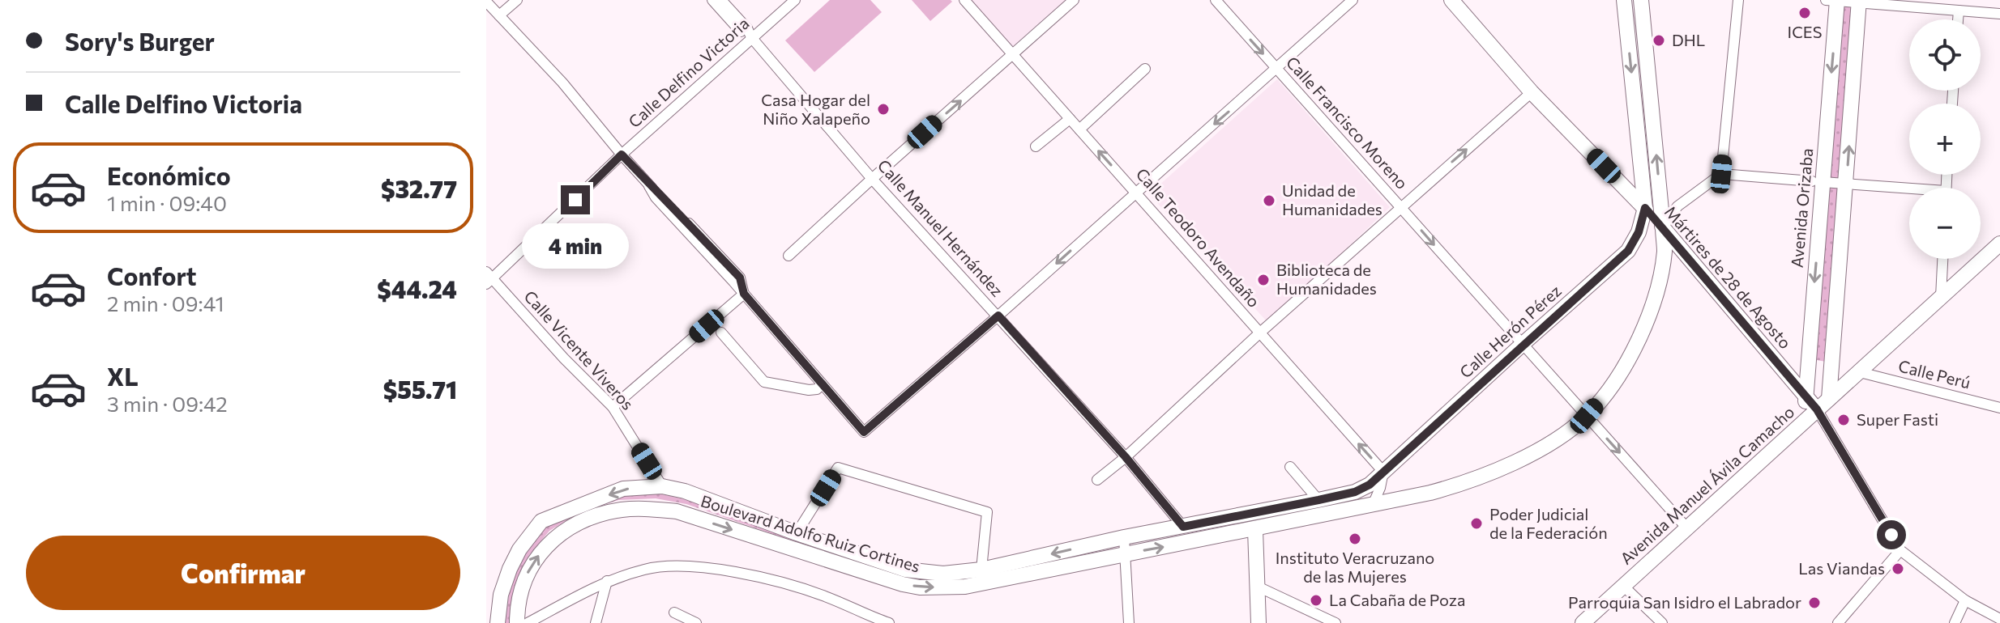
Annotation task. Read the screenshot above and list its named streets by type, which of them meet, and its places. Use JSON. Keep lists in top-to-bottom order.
{
  "streets": {
    "main road": [
      "Avenida Orizaba",
      "Mártires de 28 de Agosto",
      "Calle Herón Pérez",
      "Avenida Manuel Ávila Camacho",
      "Boulevard Adolfo Ruiz Cortines"
    ],
    "street": [
      "Calle Delfino Victoria",
      "Calle Francisco Moreno",
      "Calle Manuel Hernández",
      "Calle Teodoro Avendaño",
      "Calle Vicente Viveros",
      "Calle Perú"
    ]
  },
  "crossings": [
    ["Calle Delfino Victoria", "Calle Manuel Hernández"],
    ["Calle Delfino Victoria", "Calle Vicente Viveros"],
    ["Calle Francisco Moreno", "Calle Herón Pérez"],
    ["Calle Francisco Moreno", "Avenida Manuel Ávila Camacho"],
    ["Calle Francisco Moreno", "Boulevard Adolfo Ruiz Cortines"],
    ["Avenida Orizaba", "Mártires de 28 de Agosto"],
    ["Avenida Orizaba", "Avenida Manuel Ávila Camacho"],
    ["Calle Manuel Hernández", "Boulevard Adolfo Ruiz Cortines"],
    ["Calle Teodoro Avendaño", "Calle Herón Pérez"],
    ["Calle Teodoro Avendaño", "Boulevard Adolfo Ruiz Cortines"],
    ["Mártires de 28 de Agosto", "Calle Herón Pérez"],
    ["Mártires de 28 de Agosto", "Boulevard Adolfo Ruiz Cortines"],
    ["Calle Herón Pérez", "Boulevard Adolfo Ruiz Cortines"],
    ["Calle Vicente Viveros", "Boulevard Adolfo Ruiz Cortines"],
    ["Calle Perú", "Avenida Manuel Ávila Camacho"]
  ],
  "one_way": ["Calle Francisco Moreno", "Calle Teodoro Avendaño"],
  "places": [
    "ICES",
    "DHL",
    "Casa Hogar del Niño Xalapeño",
    "Unidad de Humanidades",
    "Biblioteca de Humanidades",
    "Super Fasti",
    "Poder Judicial de la Federación",
    "Instituto Veracruzano de las Mujeres",
    "Las Viandas",
    "La Cabaña de Poza",
    "Parroquia San Isidro el Labrador"
  ],
  "page": {
    "banner": ["Sory's Burger", "Calle Delfino Victoria"],
    "map_buttons": ["+", "−"],
    "list": [
      {
        "name": "Económico",
        "note": "1 min · 09:40",
        "value": "$32.77"
      },
      {
        "name": "Confort",
        "note": "2 min · 09:41",
        "value": "$44.24"
      },
      {
        "name": "XL",
        "note": "3 min · 09:42",
        "value": "$55.71"
      }
    ],
    "bubble": "4 min",
    "buttons": "Confirmar"
  }
}
